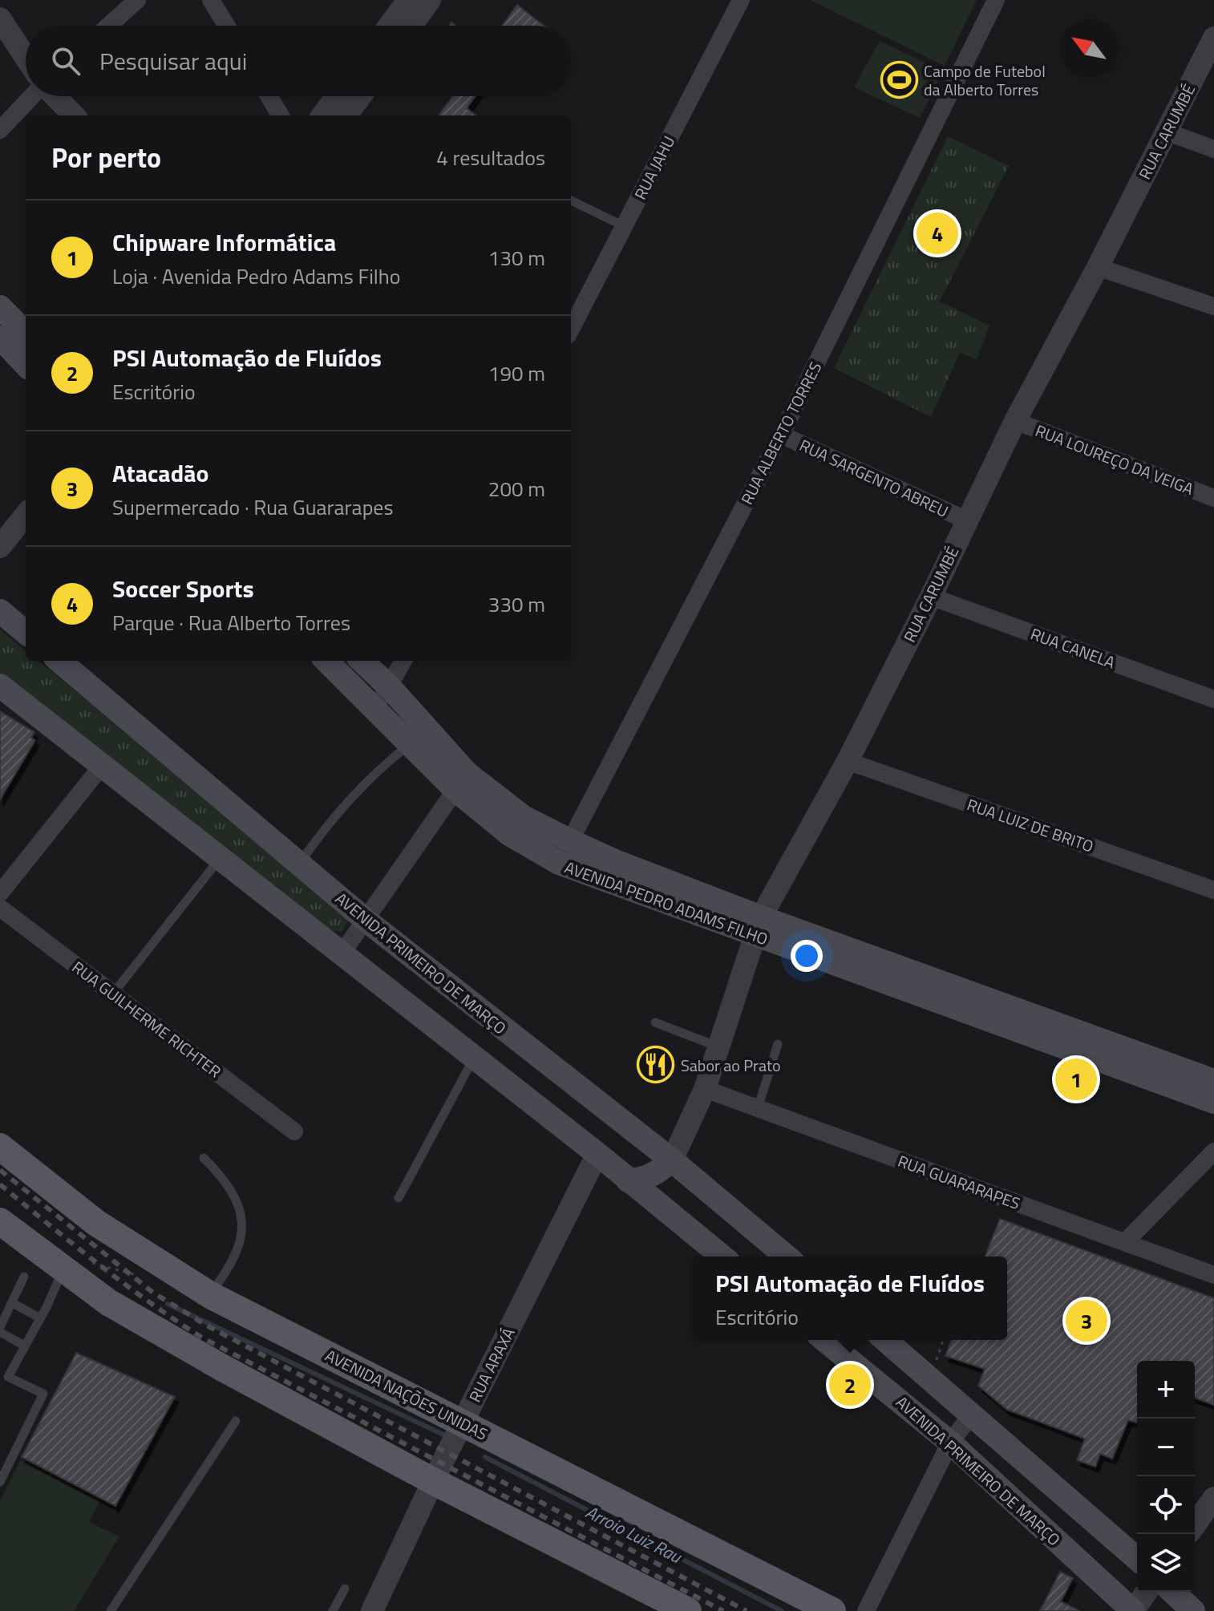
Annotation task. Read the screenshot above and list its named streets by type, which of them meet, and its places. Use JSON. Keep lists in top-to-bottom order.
{
  "streets": {
    "main road": ["AVENIDA PEDRO ADAMS FILHO", "AVENIDA PRIMEIRO DE MARÇO", "AVENIDA NAÇÕES UNIDAS"],
    "street": [
      "RUA CARUMBÉ",
      "RUA JAHU",
      "RUA ALBERTO TORRES",
      "RUA LOUREÇO DA VEIGA",
      "RUA SARGENTO ABREU",
      "RUA CANELA",
      "RUA LUIZ DE BRITO",
      "RUA GUILHERME RICHTER",
      "RUA GUARARAPES",
      "RUA ARAXÁ"
    ]
  },
  "crossings": [
    ["RUA CARUMBÉ", "RUA LOUREÇO DA VEIGA"],
    ["RUA CARUMBÉ", "RUA SARGENTO ABREU"],
    ["RUA CARUMBÉ", "RUA CANELA"],
    ["RUA CARUMBÉ", "RUA LUIZ DE BRITO"],
    ["RUA CARUMBÉ", "AVENIDA PEDRO ADAMS FILHO"],
    ["RUA CARUMBÉ", "AVENIDA PRIMEIRO DE MARÇO"],
    ["RUA CARUMBÉ", "RUA GUARARAPES"],
    ["RUA ALBERTO TORRES", "RUA SARGENTO ABREU"],
    ["RUA ALBERTO TORRES", "AVENIDA PEDRO ADAMS FILHO"],
    ["RUA ARAXÁ", "AVENIDA NAÇÕES UNIDAS"]
  ],
  "water": ["Arroio Luiz Rau"],
  "places": {
    "sports": ["Campo de Futebol da Alberto Torres"],
    "restaurant": ["Sabor ao Prato"]
  },
  "north": "top left",
  "page": {
    "search": "Pesquisar aqui",
    "heading": ["Por perto", "4 resultados"],
    "list": [
      {
        "mark": "1",
        "name": "Chipware Informática",
        "note": "Loja · Avenida Pedro Adams Filho",
        "value": "130 m"
      },
      {
        "mark": "2",
        "name": "PSI Automação de Fluídos",
        "note": "Escritório",
        "value": "190 m"
      },
      {
        "mark": "3",
        "name": "Atacadão",
        "note": "Supermercado · Rua Guararapes",
        "value": "200 m"
      },
      {
        "mark": "4",
        "name": "Soccer Sports",
        "note": "Parque · Rua Alberto Torres",
        "value": "330 m"
      }
    ],
    "pins": [
      "4",
      "1",
      "3",
      "2"
    ],
    "popup": ["PSI Automação de Fluídos", "Escritório"],
    "map_buttons": ["+", "−"]
  }
}
